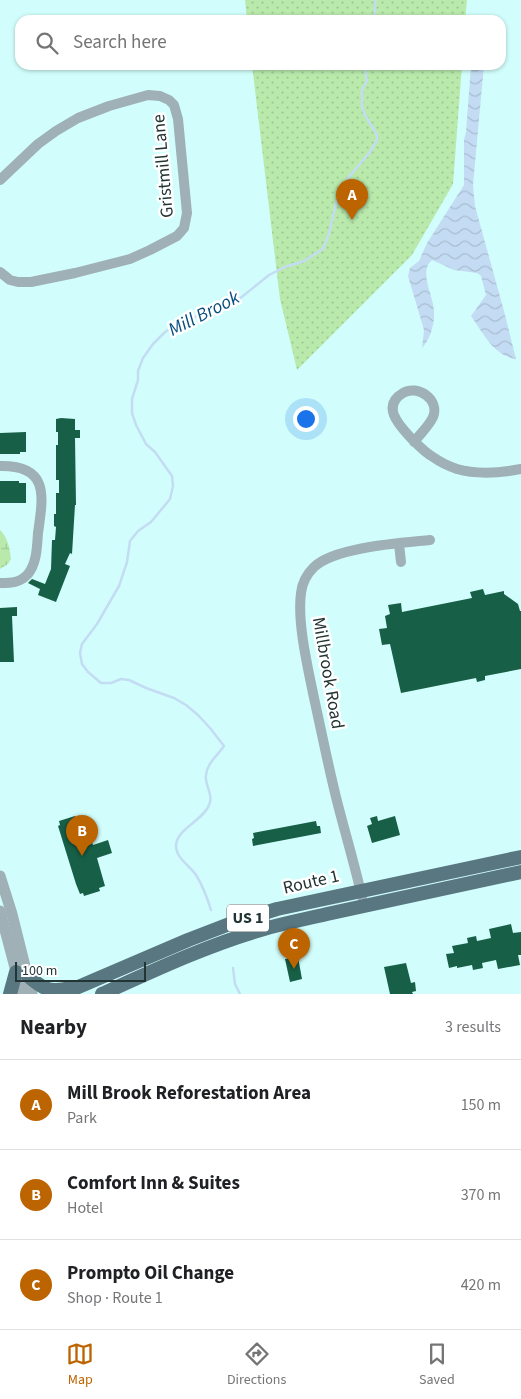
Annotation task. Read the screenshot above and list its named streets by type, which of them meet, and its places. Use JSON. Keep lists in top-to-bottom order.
{
  "streets": {
    "main road": ["Route 1", "US 1"],
    "street": ["Gristmill Lane", "Millbrook Road"]
  },
  "crossings": [
    ["Millbrook Road", "Route 1"]
  ],
  "water": ["Mill Brook"],
  "scale_bar": "100 m",
  "page": {
    "search": "Search here",
    "pins": ["A", "B", "C"],
    "scale": "100 m",
    "heading": ["Nearby", "3 results"],
    "list": [
      {
        "mark": "A",
        "name": "Mill Brook Reforestation Area",
        "note": "Park",
        "value": "150 m"
      },
      {
        "mark": "B",
        "name": "Comfort Inn & Suites",
        "note": "Hotel",
        "value": "370 m"
      },
      {
        "mark": "C",
        "name": "Prompto Oil Change",
        "note": "Shop · Route 1",
        "value": "420 m"
      }
    ],
    "nav": ["Map", "Directions", "Saved"]
  }
}
